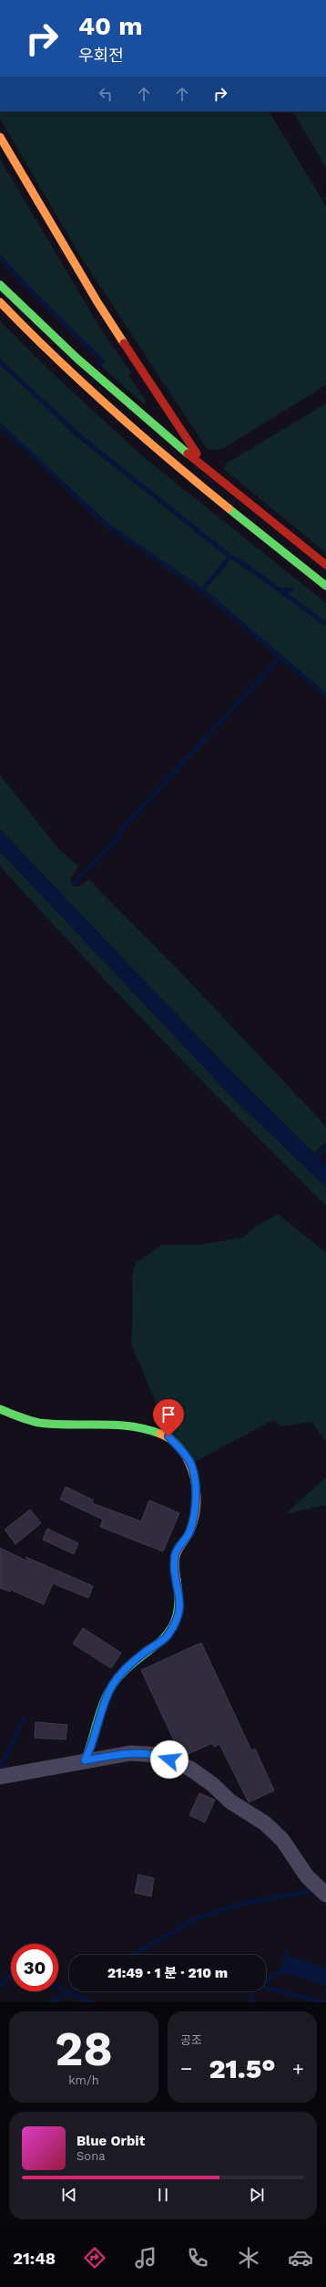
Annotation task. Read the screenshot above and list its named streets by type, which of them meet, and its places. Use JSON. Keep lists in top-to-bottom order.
{
  "page": {
    "turn": ["40 m", "우회전"],
    "limit": "30",
    "trip": "21:49 · 1 분 · 210 m",
    "tile": [
      ["28", "km/h"],
      "공조"
    ],
    "heat": ["−", "21.5°", "+"],
    "song": ["Blue Orbit", "Sona"],
    "tabs": "21:48"
  }
}
